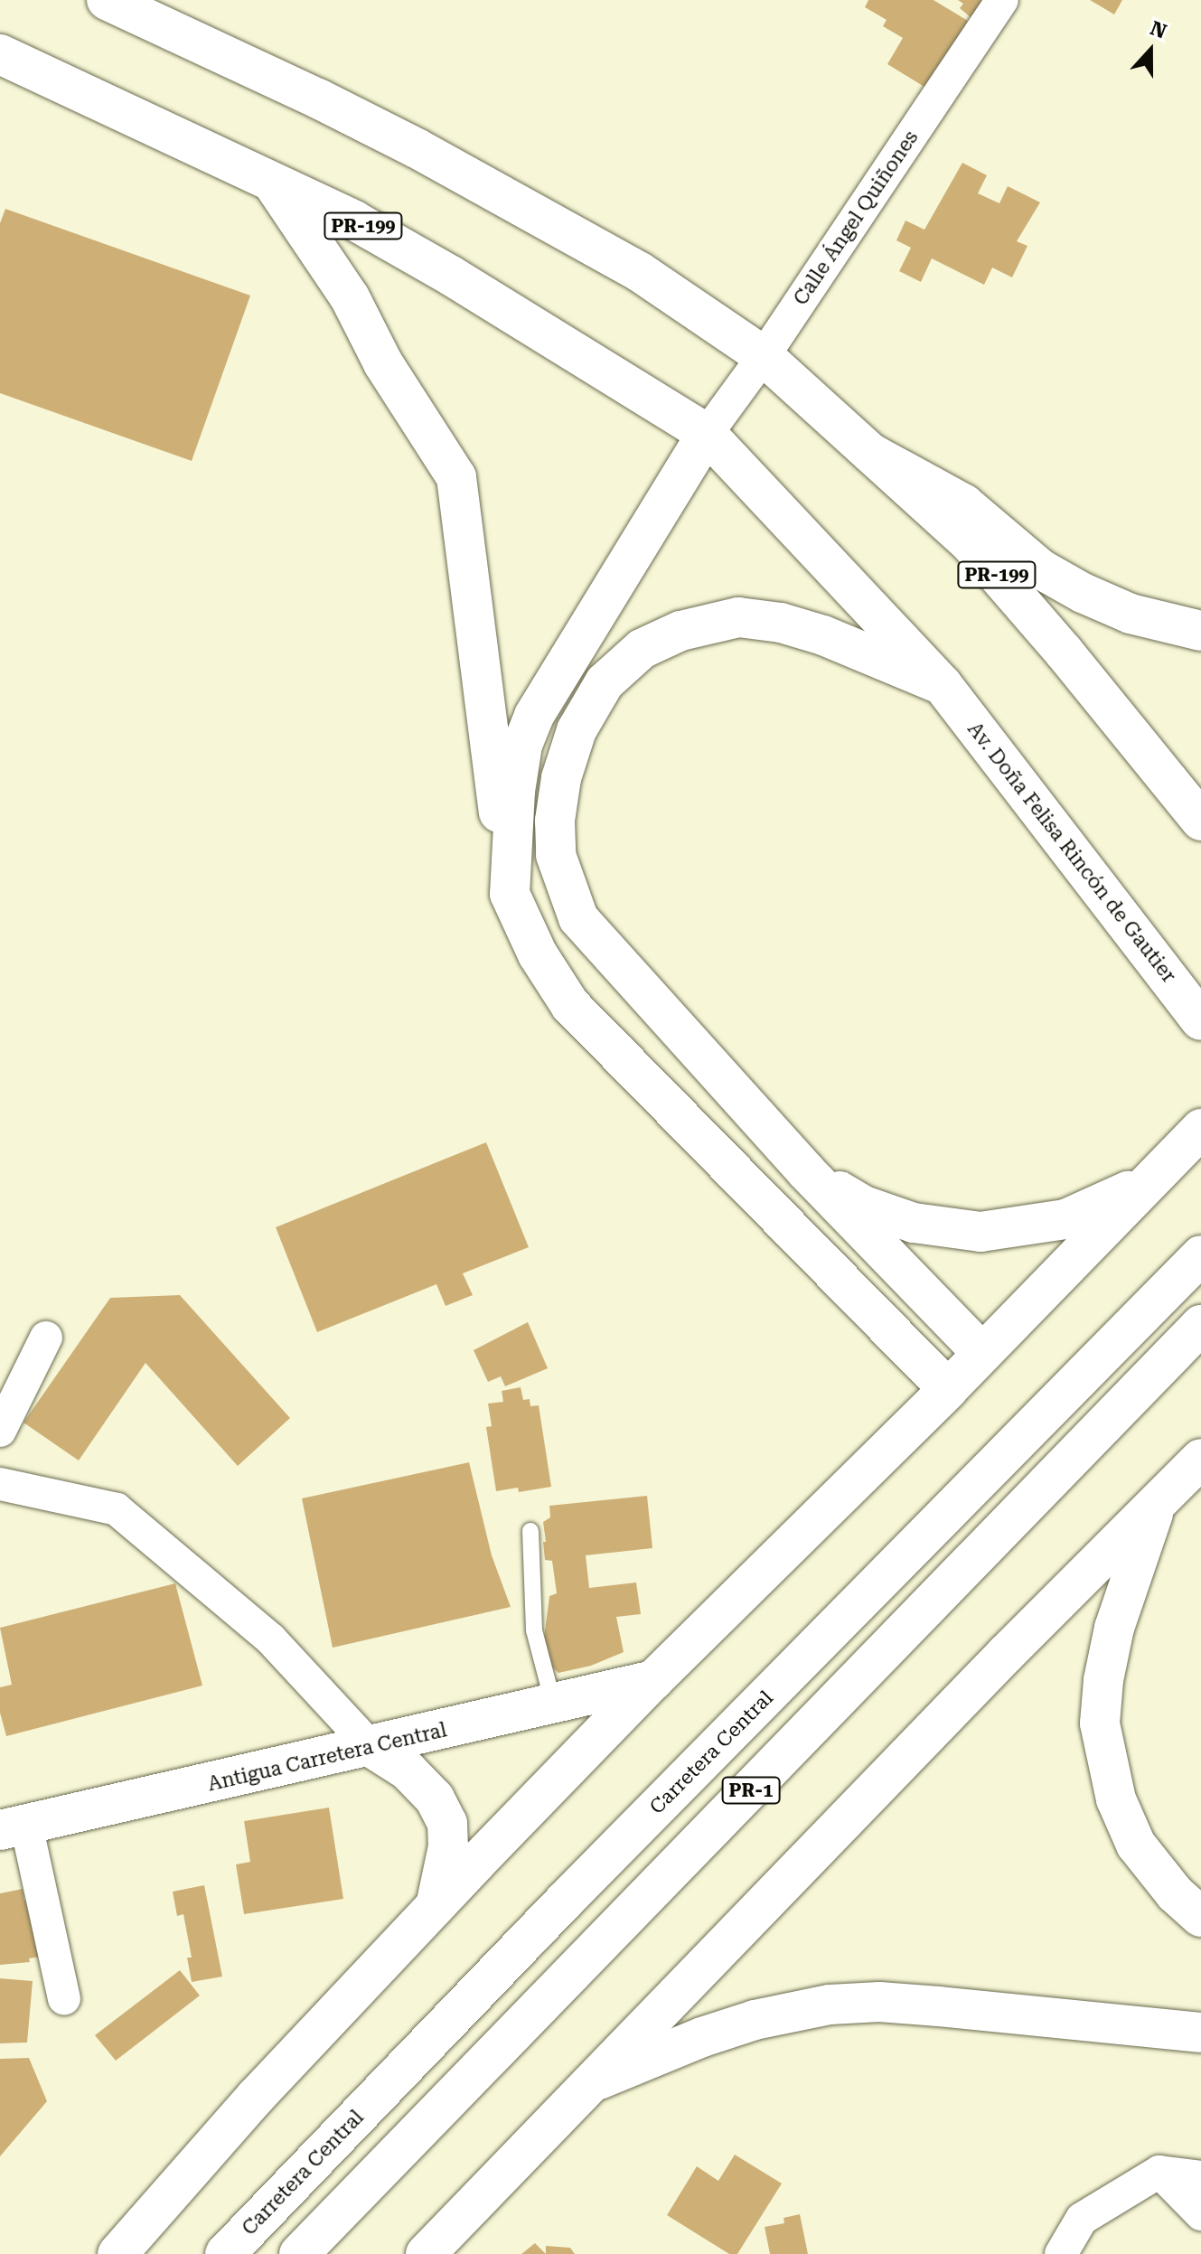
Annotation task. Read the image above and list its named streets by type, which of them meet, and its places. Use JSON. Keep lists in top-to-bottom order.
{
  "streets": {
    "main road": [
      "PR-199",
      "Av. Doña Felisa Rincón de Gautier",
      "Carretera Central",
      "Antigua Carretera Central",
      "PR-1"
    ],
    "street": ["Calle Ángel Quiñones"]
  },
  "crossings": [
    ["Calle Ángel Quiñones", "PR-199"],
    ["PR-199", "Av. Doña Felisa Rincón de Gautier"]
  ],
  "north": "top"
}
